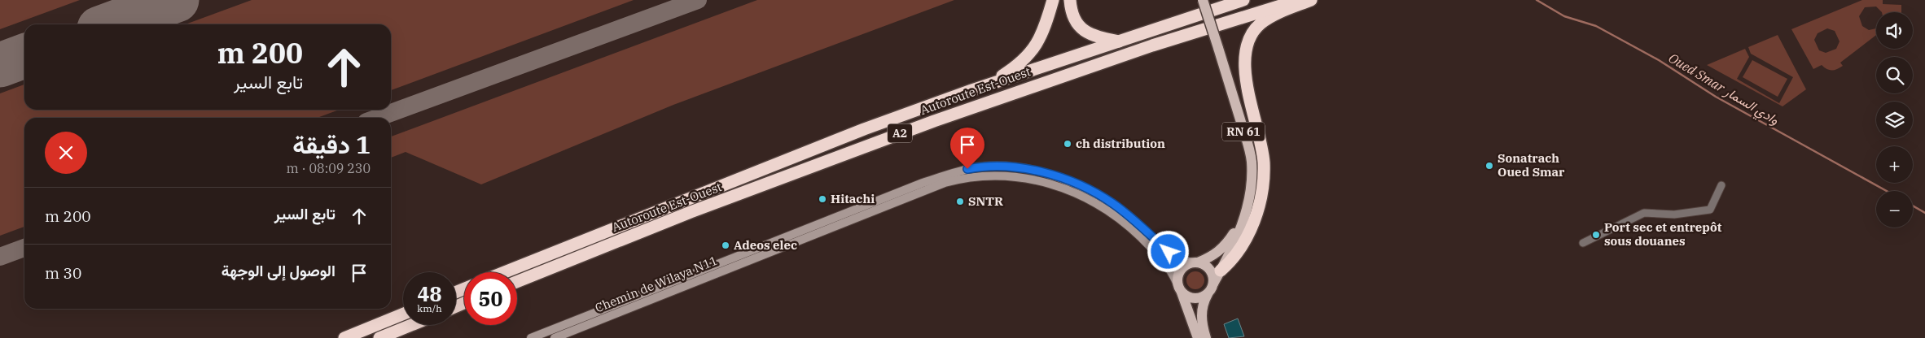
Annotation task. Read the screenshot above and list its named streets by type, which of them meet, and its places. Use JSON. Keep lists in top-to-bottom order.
{
  "streets": {
    "highway": ["Autoroute Est-Ouest", "A2"],
    "main road": ["RN 61", "Chemin de Wilaya N11"]
  },
  "crossings": [
    ["RN 61", "Chemin de Wilaya N11"]
  ],
  "water": ["Oued Smar وادي السمار"],
  "places": [
    "ch distribution",
    "Sonatrach Oued Smar",
    "Hitachi",
    "SNTR",
    "Port sec et entrepôt sous douanes",
    "Adeos elec"
  ],
  "page": {
    "map_buttons": ["+", "−"],
    "turn": ["200 m", "تابع السير"],
    "heading": ["1 دقيقة", "230 m · 08:09"],
    "list": [
      {
        "name": "تابع السير",
        "value": "200 m"
      },
      {
        "name": "الوصول إلى الوجهة",
        "value": "30 m"
      }
    ],
    "speed": "48 km/h",
    "limit": "50"
  }
}
